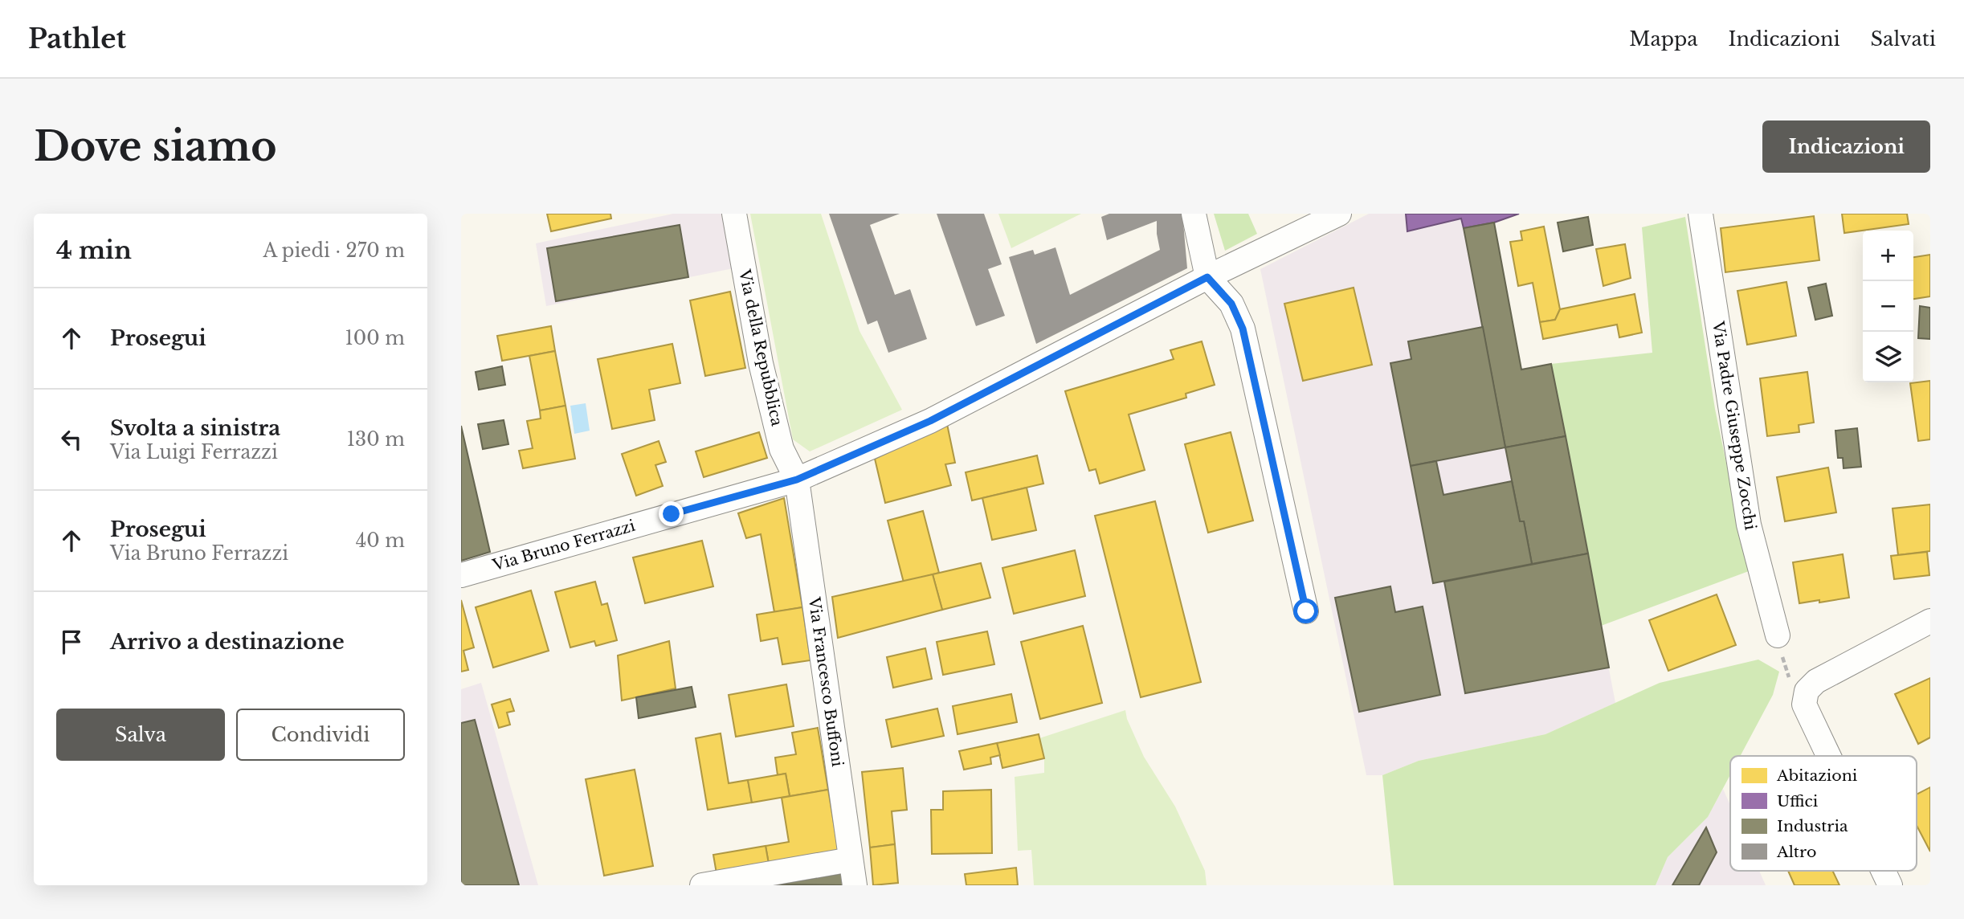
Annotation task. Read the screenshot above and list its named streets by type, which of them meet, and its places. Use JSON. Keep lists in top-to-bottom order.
{
  "streets": {
    "street": [
      "Via della Repubblica",
      "Via Padre Giuseppe Zocchi",
      "Via Bruno Ferrazzi",
      "Via Francesco Buffoni"
    ]
  },
  "crossings": [
    ["Via della Repubblica", "Via Bruno Ferrazzi"],
    ["Via della Repubblica", "Via Francesco Buffoni"],
    ["Via Bruno Ferrazzi", "Via Francesco Buffoni"]
  ],
  "legend": [
    "Abitazioni",
    "Uffici",
    "Industria",
    "Altro"
  ],
  "page": {
    "header": "Pathlet",
    "nav": ["Mappa", "Indicazioni", "Salvati"],
    "buttons": [
      "Indicazioni",
      ["Salva", "Condividi"]
    ],
    "title": "Dove siamo",
    "heading": ["4 min", "A piedi · 270 m"],
    "map_buttons": ["+", "−"],
    "list": [
      ["Prosegui", "100 m"],
      ["Svolta a sinistra", "Via Luigi Ferrazzi", "130 m"],
      ["Prosegui", "Via Bruno Ferrazzi", "40 m"],
      "Arrivo a destinazione"
    ]
  }
}
